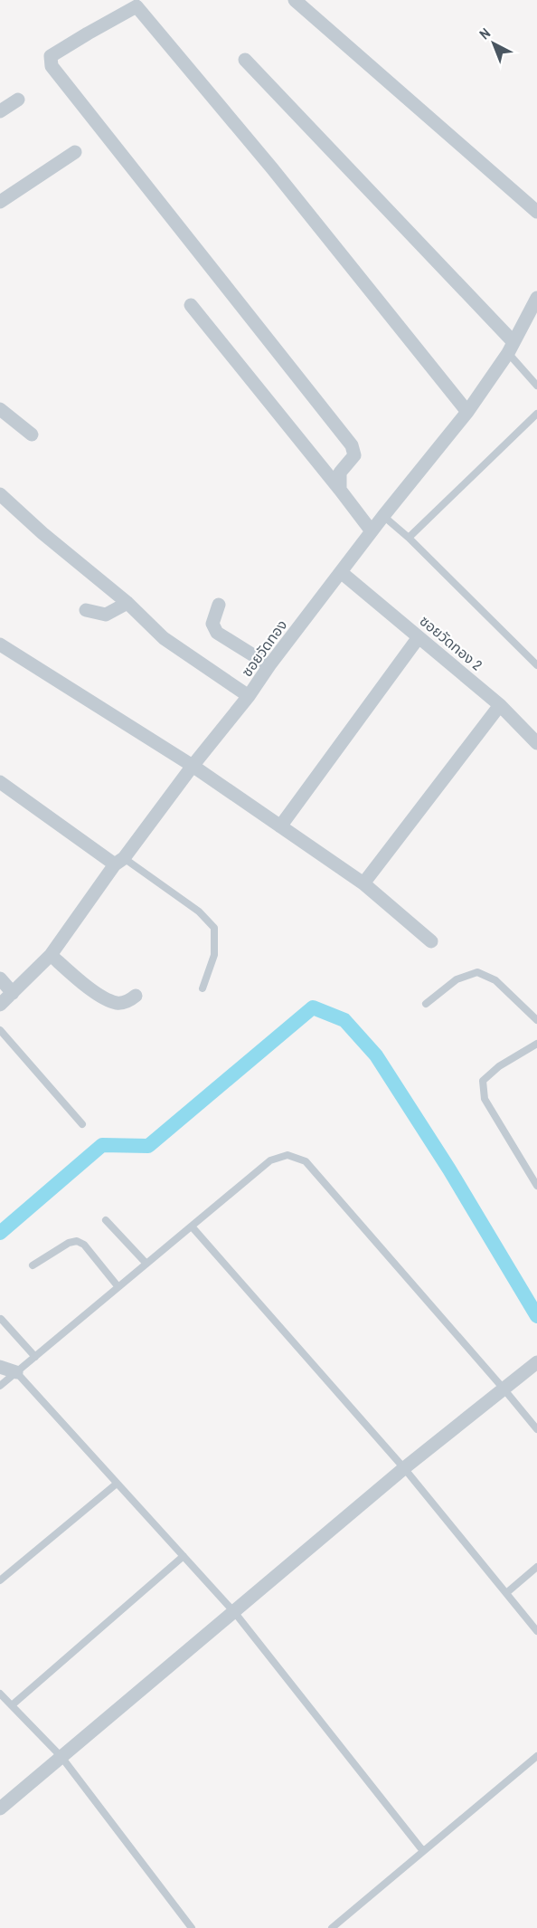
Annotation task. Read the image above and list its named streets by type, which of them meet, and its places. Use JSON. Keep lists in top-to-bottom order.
{
  "streets": {
    "street": ["ซอยวัดทอง 2", "ซอยวัดทอง"]
  },
  "crossings": [
    ["ซอยวัดทอง 2", "ซอยวัดทอง"]
  ],
  "north": "top left"
}
